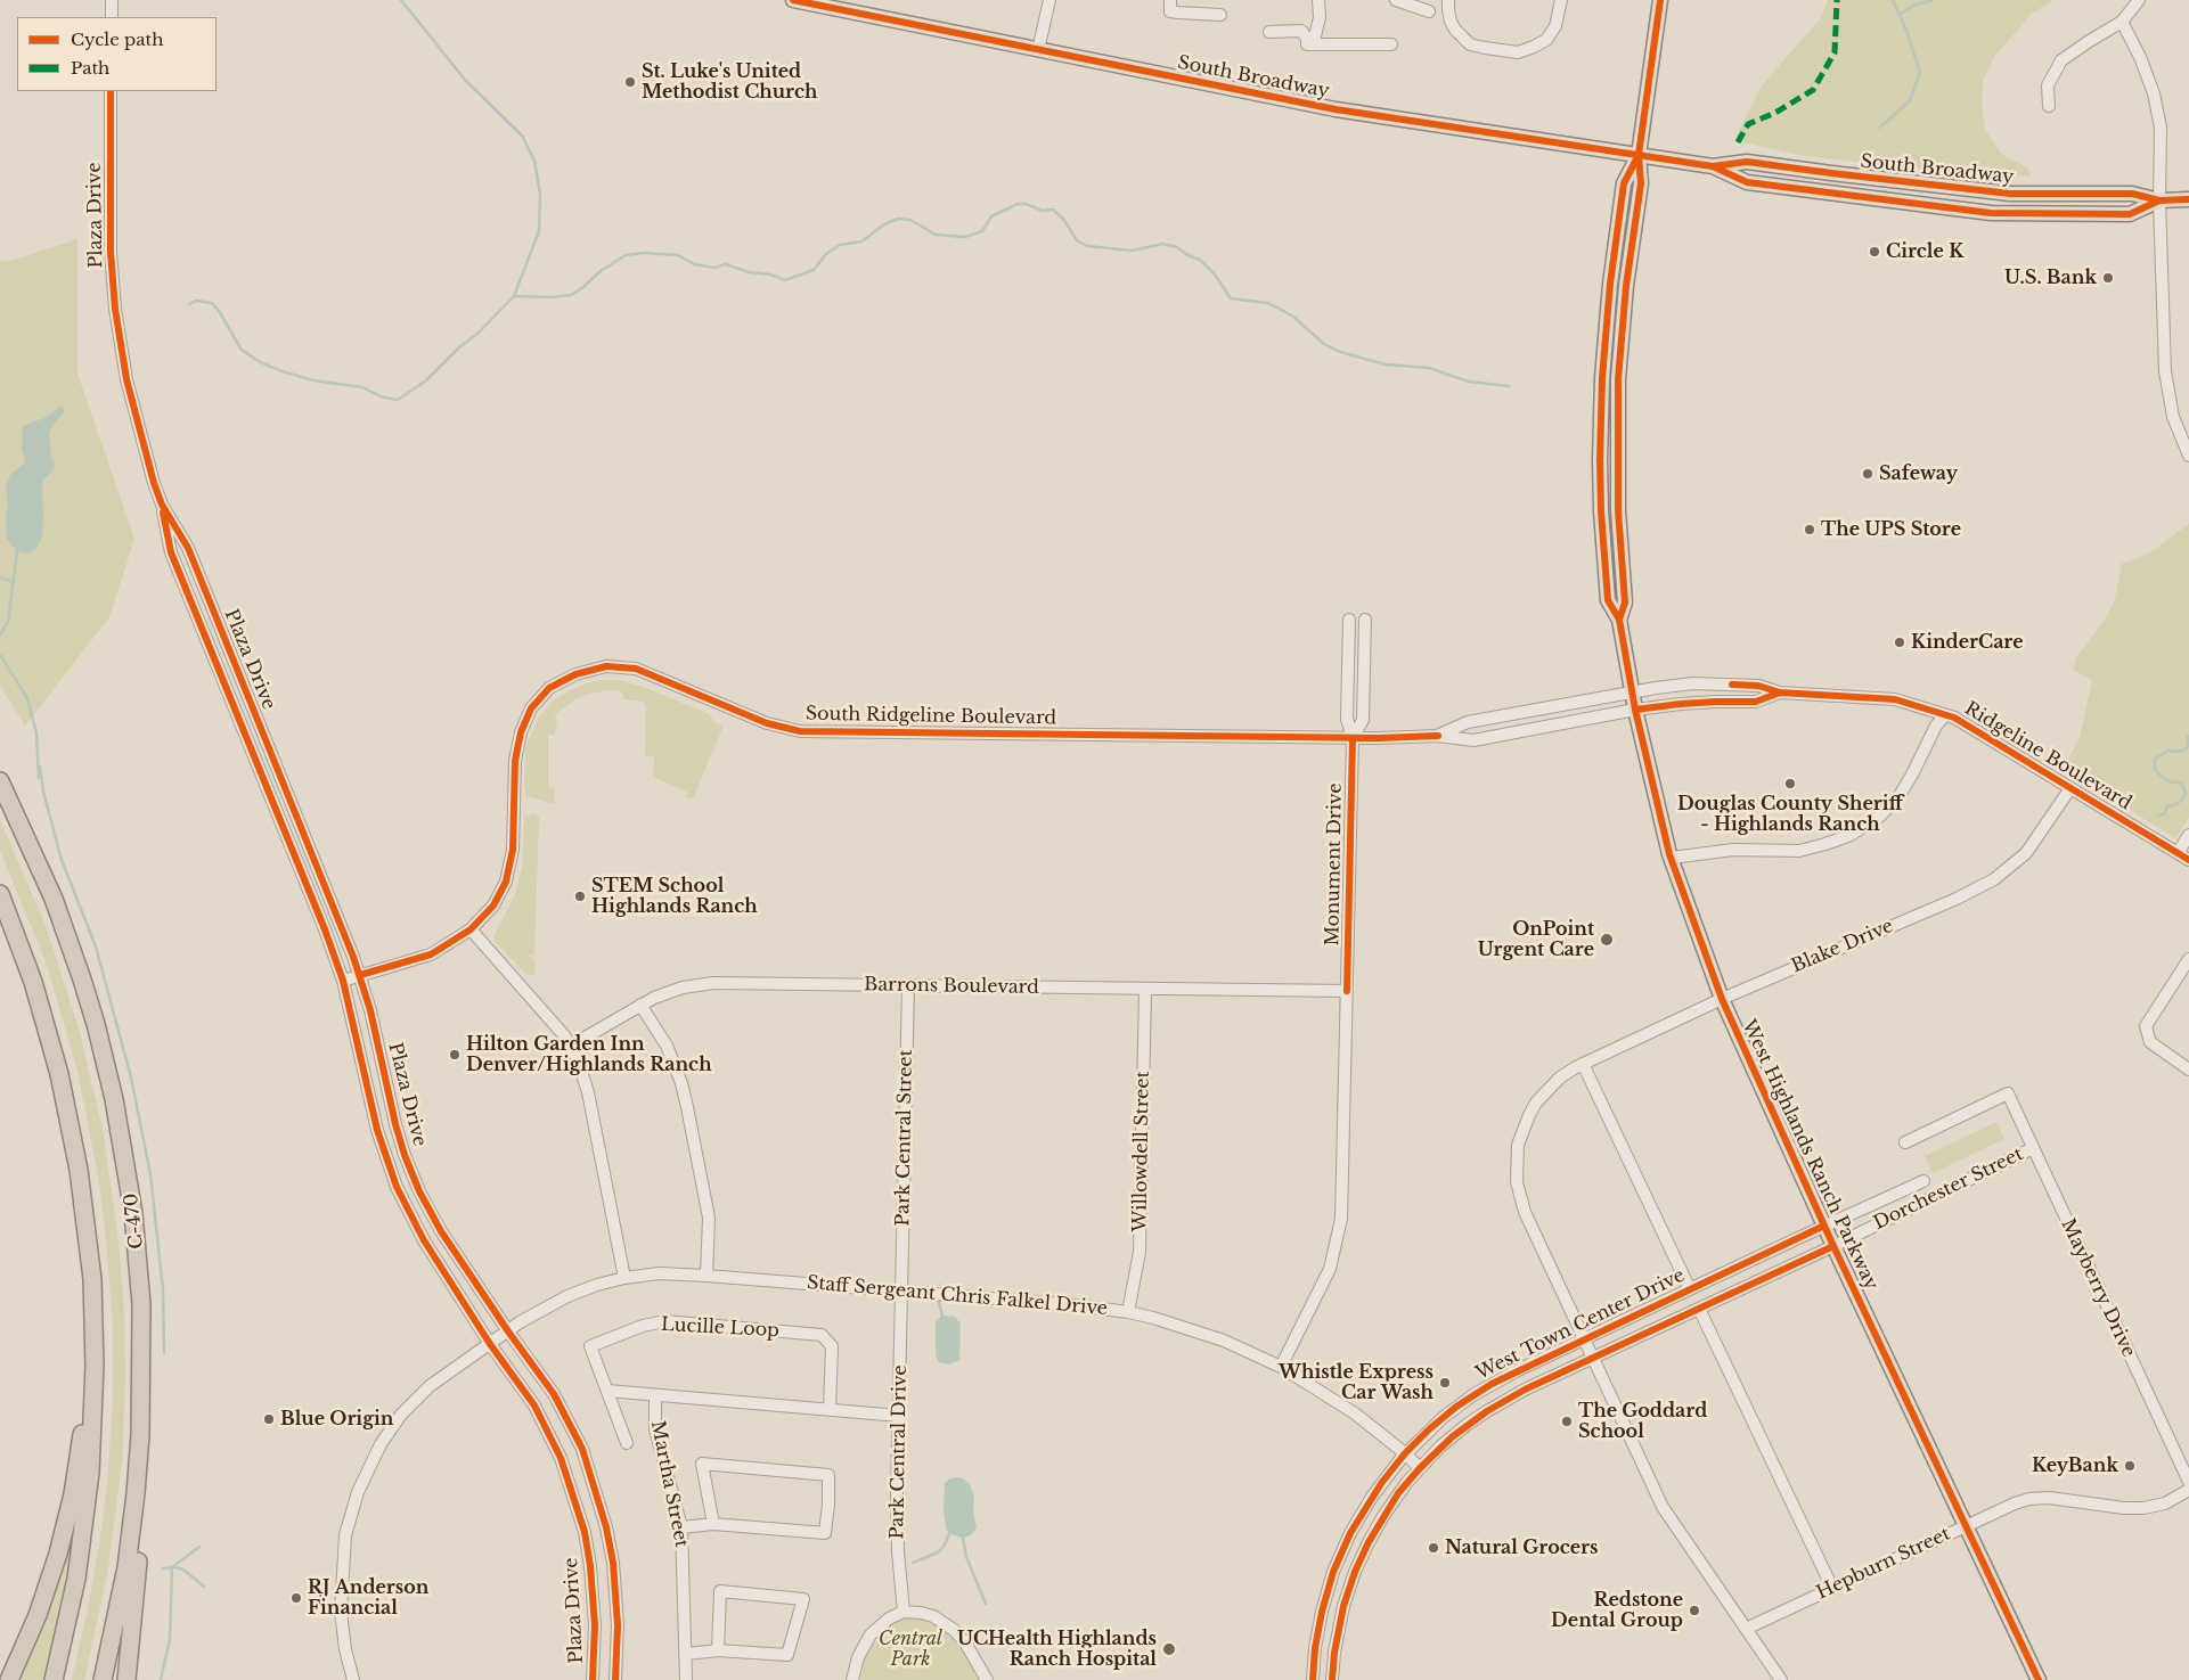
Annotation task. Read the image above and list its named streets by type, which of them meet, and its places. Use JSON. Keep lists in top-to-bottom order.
{
  "streets": {
    "highway": ["C-470"],
    "main road": ["South Broadway", "West Highlands Ranch Parkway"],
    "street": [
      "Plaza Drive",
      "South Ridgeline Boulevard",
      "Ridgeline Boulevard",
      "Monument Drive",
      "Blake Drive",
      "Barrons Boulevard",
      "Park Central Street",
      "Willowdell Street",
      "Dorchester Street",
      "Mayberry Drive",
      "Staff Sergeant Chris Falkel Drive",
      "West Town Center Drive",
      "Lucille Loop",
      "Park Central Drive",
      "Martha Street",
      "Hepburn Street"
    ]
  },
  "crossings": [
    ["South Broadway", "West Highlands Ranch Parkway"],
    ["Plaza Drive", "South Ridgeline Boulevard"],
    ["Plaza Drive", "Staff Sergeant Chris Falkel Drive"],
    ["South Ridgeline Boulevard", "Ridgeline Boulevard"],
    ["South Ridgeline Boulevard", "Monument Drive"],
    ["South Ridgeline Boulevard", "West Highlands Ranch Parkway"],
    ["Ridgeline Boulevard", "Blake Drive"],
    ["Ridgeline Boulevard", "West Highlands Ranch Parkway"],
    ["Monument Drive", "Barrons Boulevard"],
    ["Monument Drive", "Staff Sergeant Chris Falkel Drive"],
    ["Blake Drive", "West Highlands Ranch Parkway"],
    ["Blake Drive", "West Town Center Drive"],
    ["Blake Drive", "Hepburn Street"],
    ["Barrons Boulevard", "Park Central Street"],
    ["Barrons Boulevard", "Willowdell Street"],
    ["Park Central Street", "Staff Sergeant Chris Falkel Drive"],
    ["Park Central Street", "Park Central Drive"],
    ["Willowdell Street", "Staff Sergeant Chris Falkel Drive"],
    ["West Highlands Ranch Parkway", "Dorchester Street"],
    ["West Highlands Ranch Parkway", "West Town Center Drive"],
    ["West Highlands Ranch Parkway", "Hepburn Street"],
    ["Dorchester Street", "Mayberry Drive"],
    ["Dorchester Street", "West Town Center Drive"],
    ["Staff Sergeant Chris Falkel Drive", "West Town Center Drive"],
    ["Staff Sergeant Chris Falkel Drive", "Park Central Drive"],
    ["Lucille Loop", "Martha Street"],
    ["Park Central Drive", "Martha Street"]
  ],
  "parks": ["Central Park"],
  "places": [
    "St. Luke's United Methodist Church",
    "Circle K",
    "U.S. Bank",
    "Safeway",
    "The UPS Store",
    "KinderCare",
    "Douglas County Sheriff - Highlands Ranch",
    "STEM School Highlands Ranch",
    "OnPoint Urgent Care",
    "Hilton Garden Inn Denver/Highlands Ranch",
    "Whistle Express Car Wash",
    "Blue Origin",
    "The Goddard School",
    "KeyBank",
    "Natural Grocers",
    "RJ Anderson Financial",
    "Redstone Dental Group",
    "UCHealth Highlands Ranch Hospital"
  ],
  "legend": ["Cycle path", "Path"]
}
